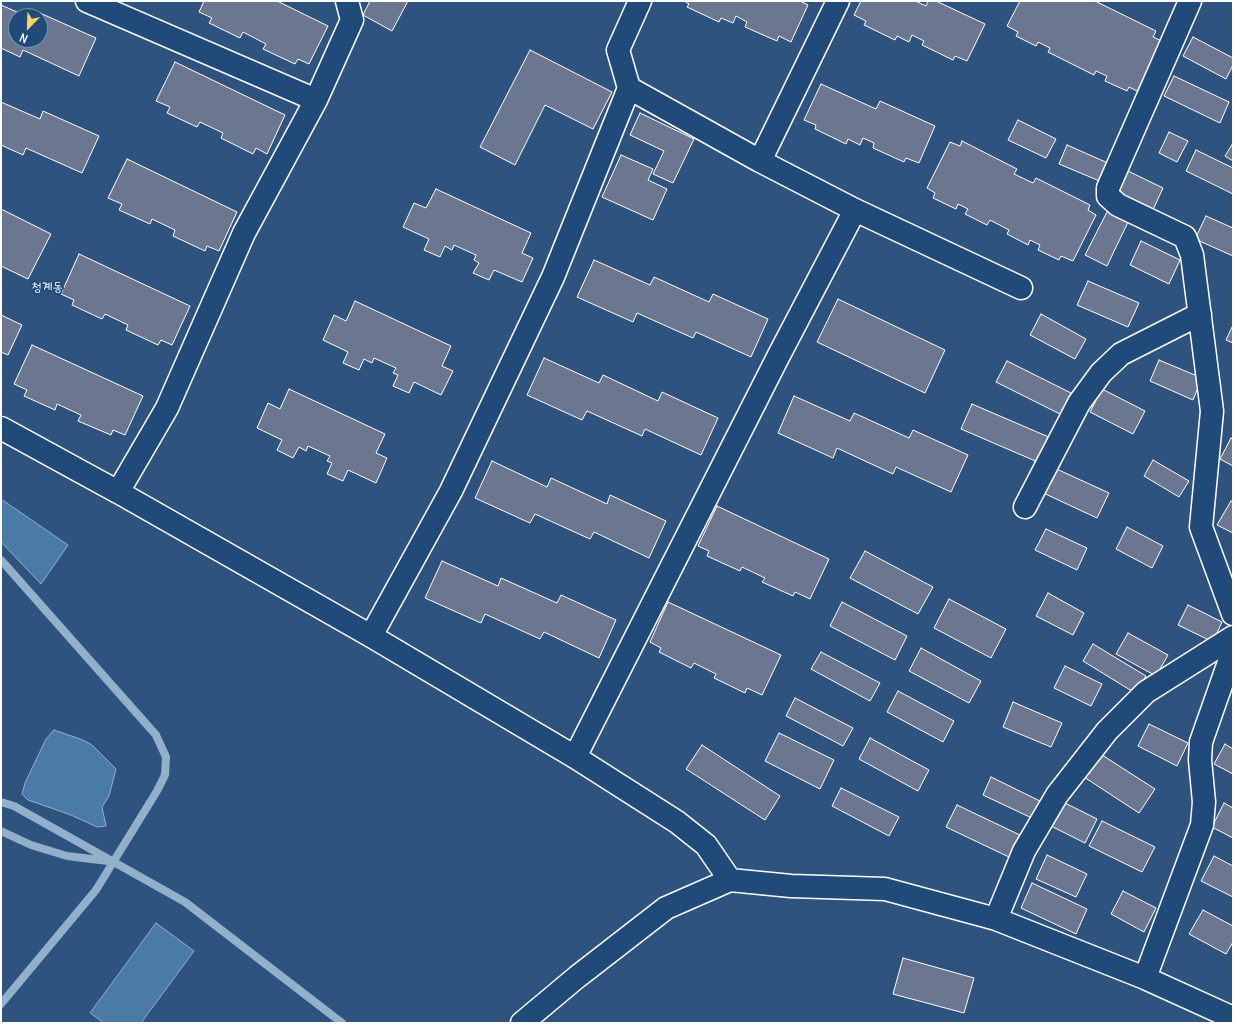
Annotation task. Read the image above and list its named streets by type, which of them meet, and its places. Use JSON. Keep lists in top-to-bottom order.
{
  "districts": ["청계동"],
  "north": "bottom left"
}
